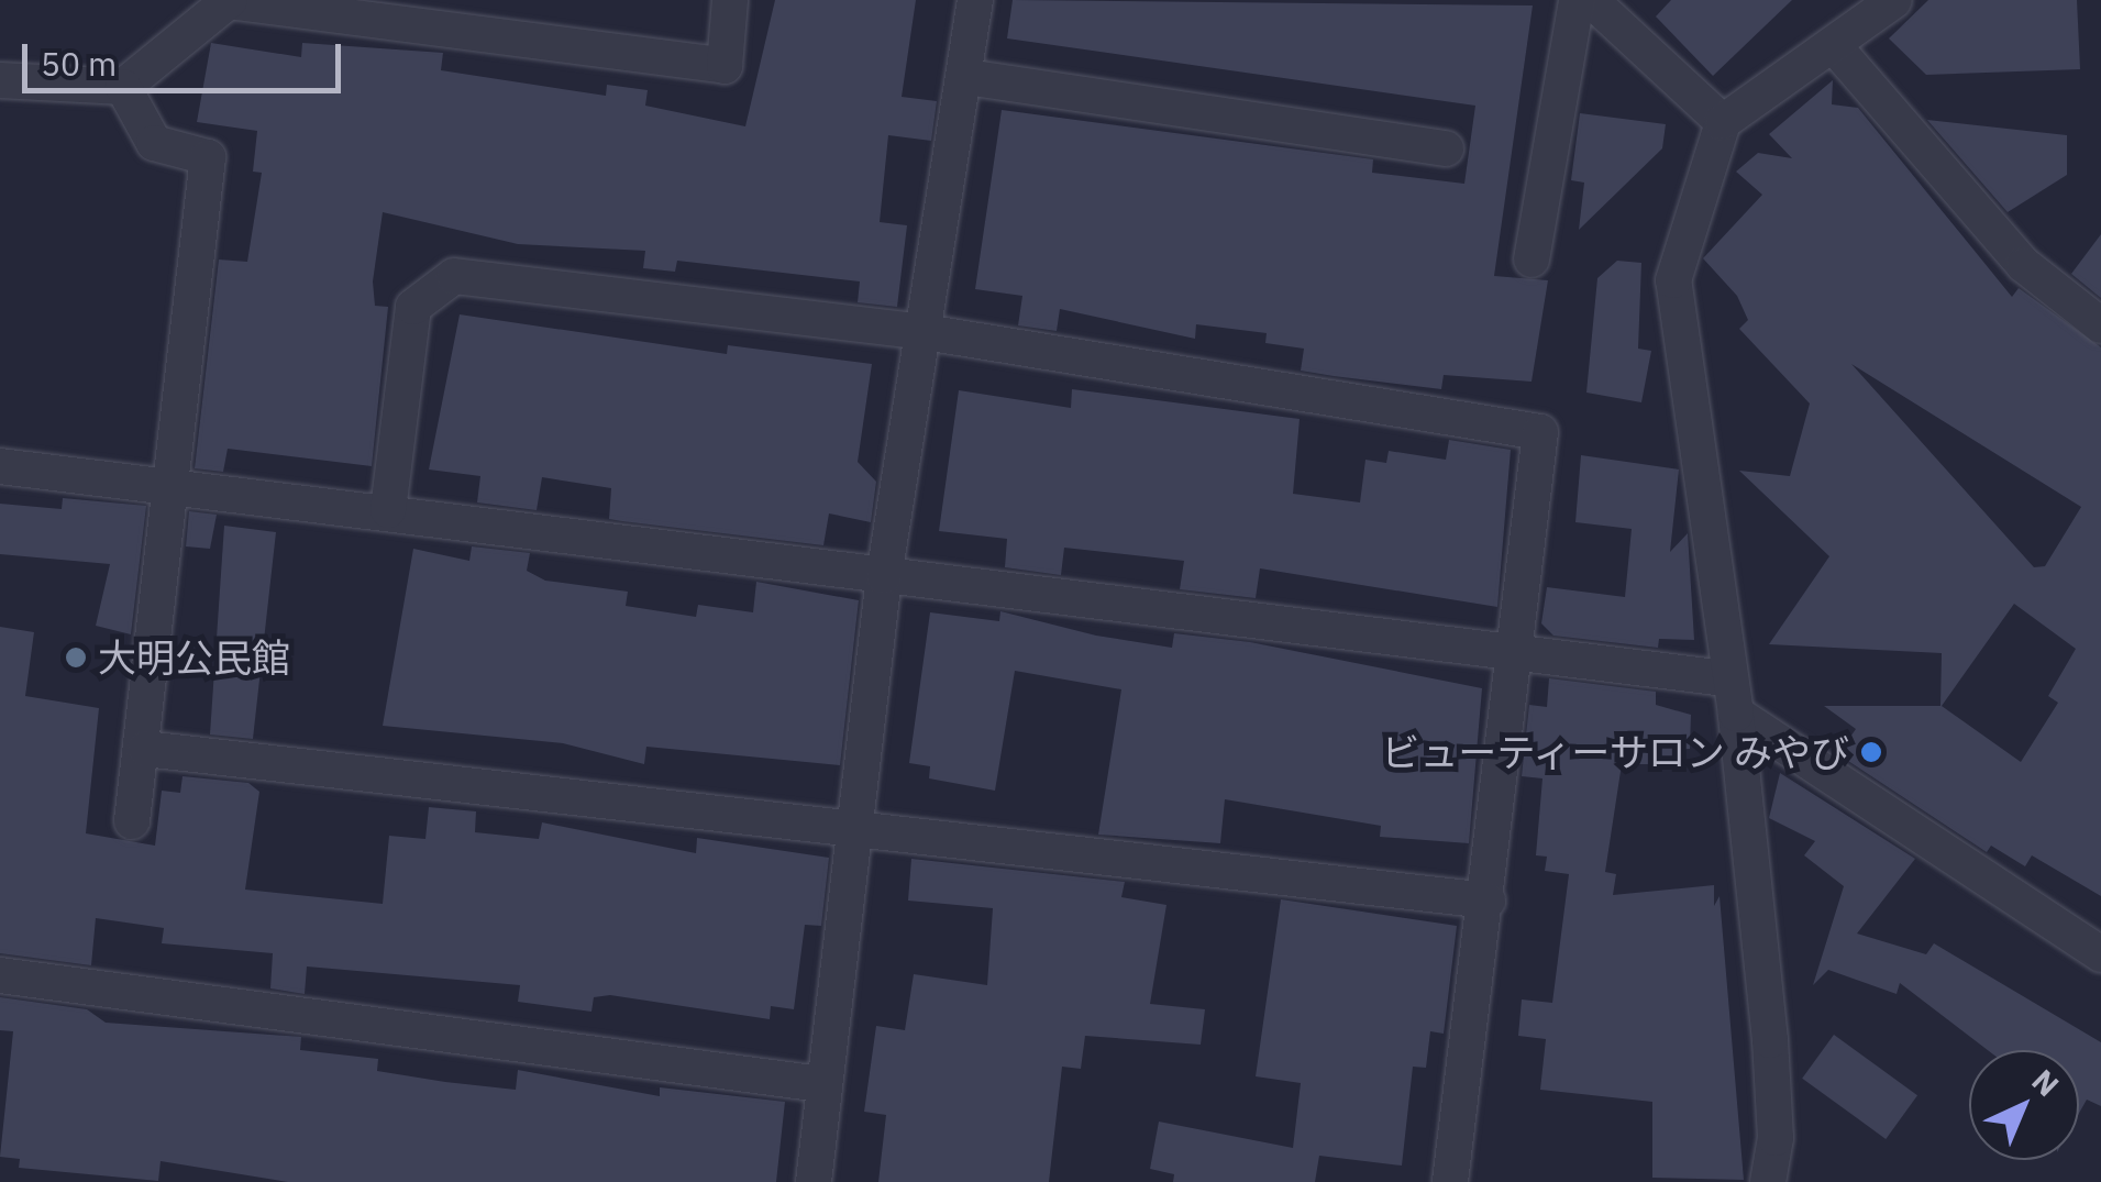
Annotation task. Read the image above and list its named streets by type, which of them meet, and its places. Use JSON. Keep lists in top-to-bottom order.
{
  "places": ["大明公民館", "ビューティーサロン みやび"],
  "scale_bar": "50 m",
  "north": "top right"
}
